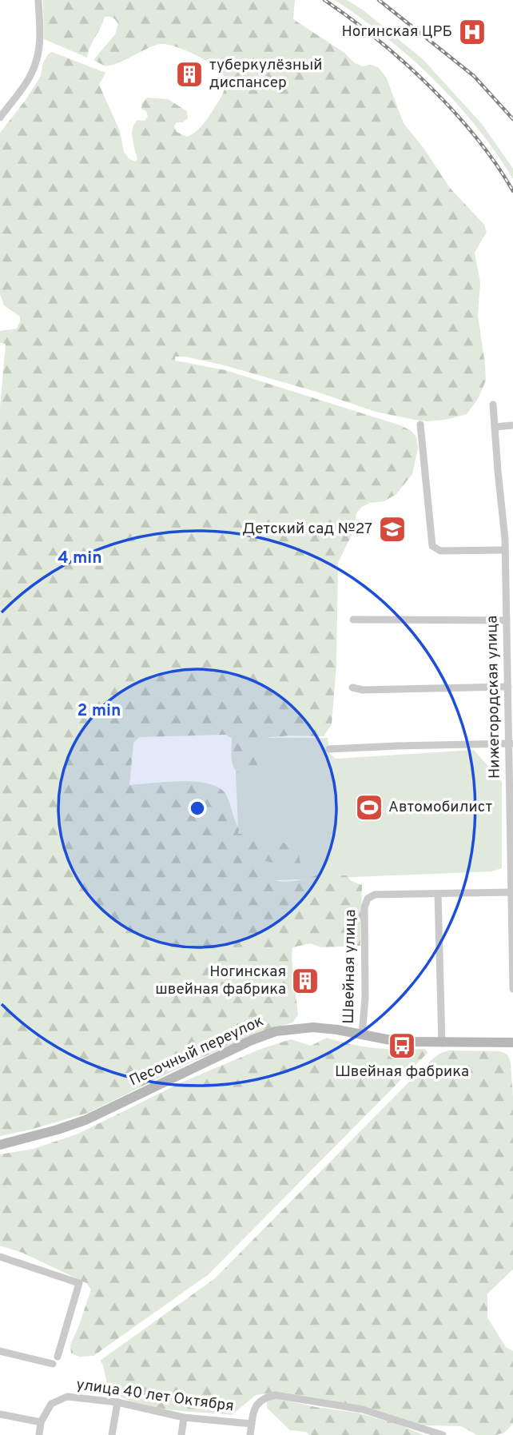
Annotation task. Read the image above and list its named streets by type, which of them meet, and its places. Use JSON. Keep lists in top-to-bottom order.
{
  "streets": {
    "main road": ["Песочный переулок"],
    "street": ["Нижегородская улица", "Швейная улица", "улица 40 лет Октября"]
  },
  "crossings": [
    ["Швейная улица", "Песочный переулок"]
  ],
  "places": {
    "hospital": ["Ногинская ЦРБ"],
    "building": ["туберкулёзный диспансер", "Ногинская швейная фабрика"],
    "school or university": ["Детский сад №27"],
    "sports": ["Автомобилист"],
    "bus stop": ["Швейная фабрика"]
  },
  "rings": ["4 min", "2 min"]
}
